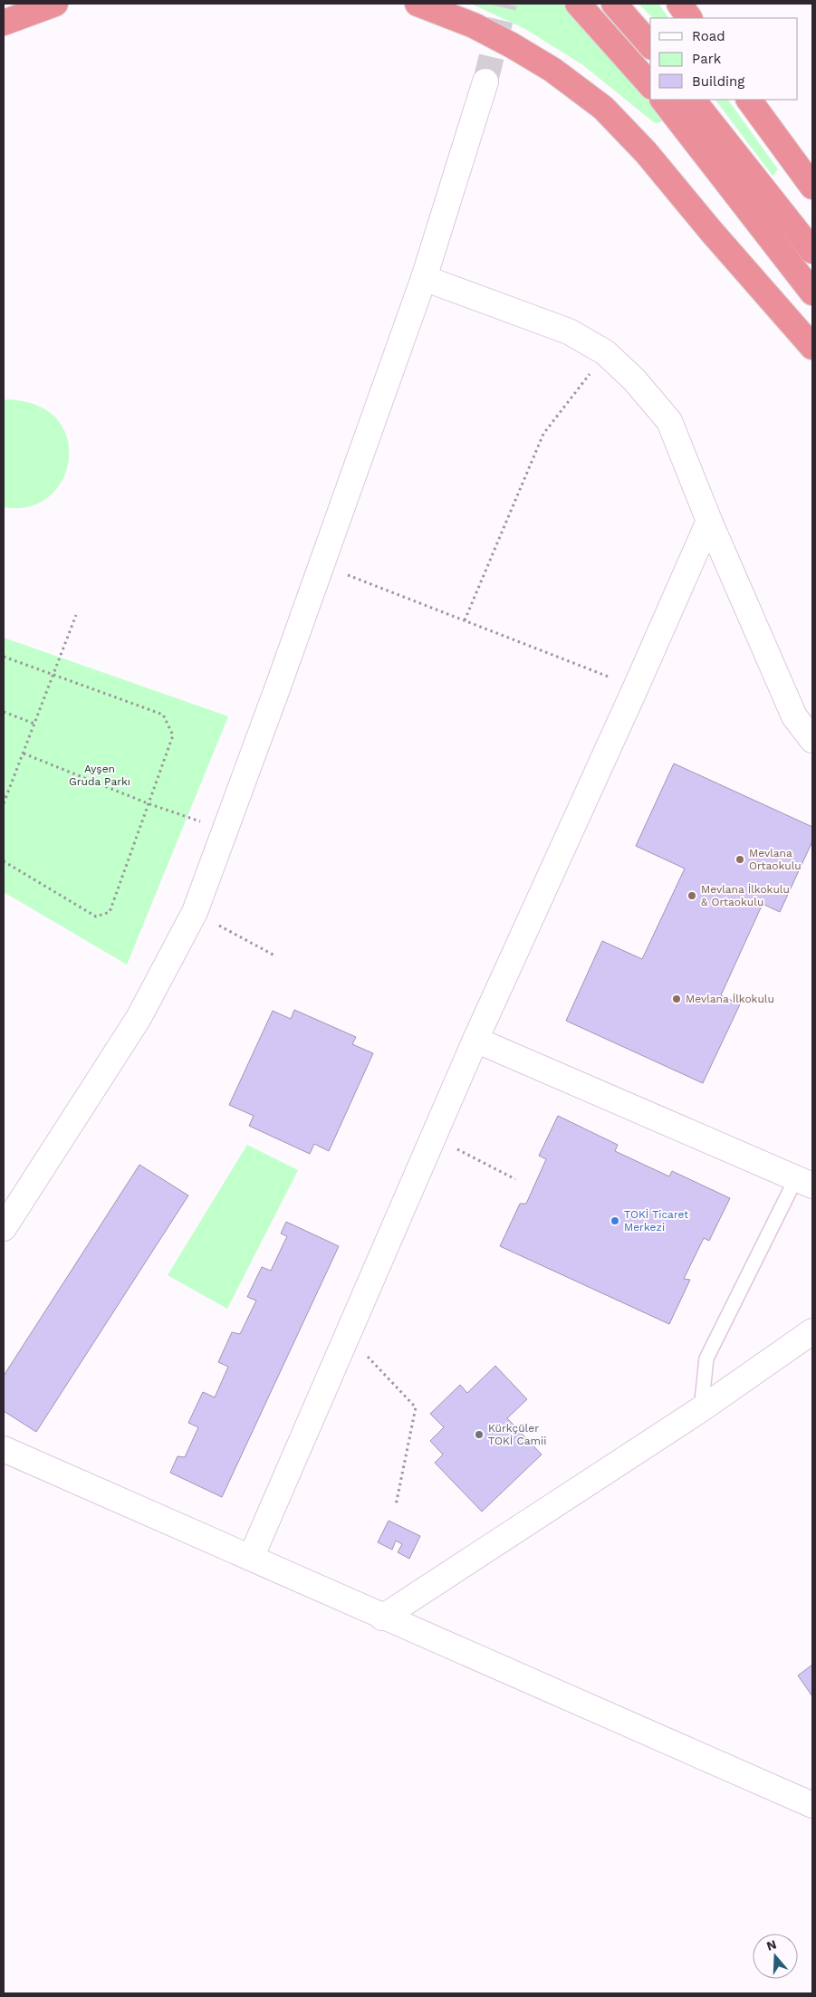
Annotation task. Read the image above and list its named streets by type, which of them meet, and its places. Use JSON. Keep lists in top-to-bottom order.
{
  "parks": ["Ayşen Gruda Parkı"],
  "places": [
    "Mevlana Ortaokulu",
    "Mevlana İlkokulu & Ortaokulu",
    "Mevlana İlkokulu",
    "TOKİ Ticaret Merkezi",
    "Kürkçüler TOKİ Camii"
  ],
  "legend": ["Road", "Park", "Building"],
  "north": "top"
}
